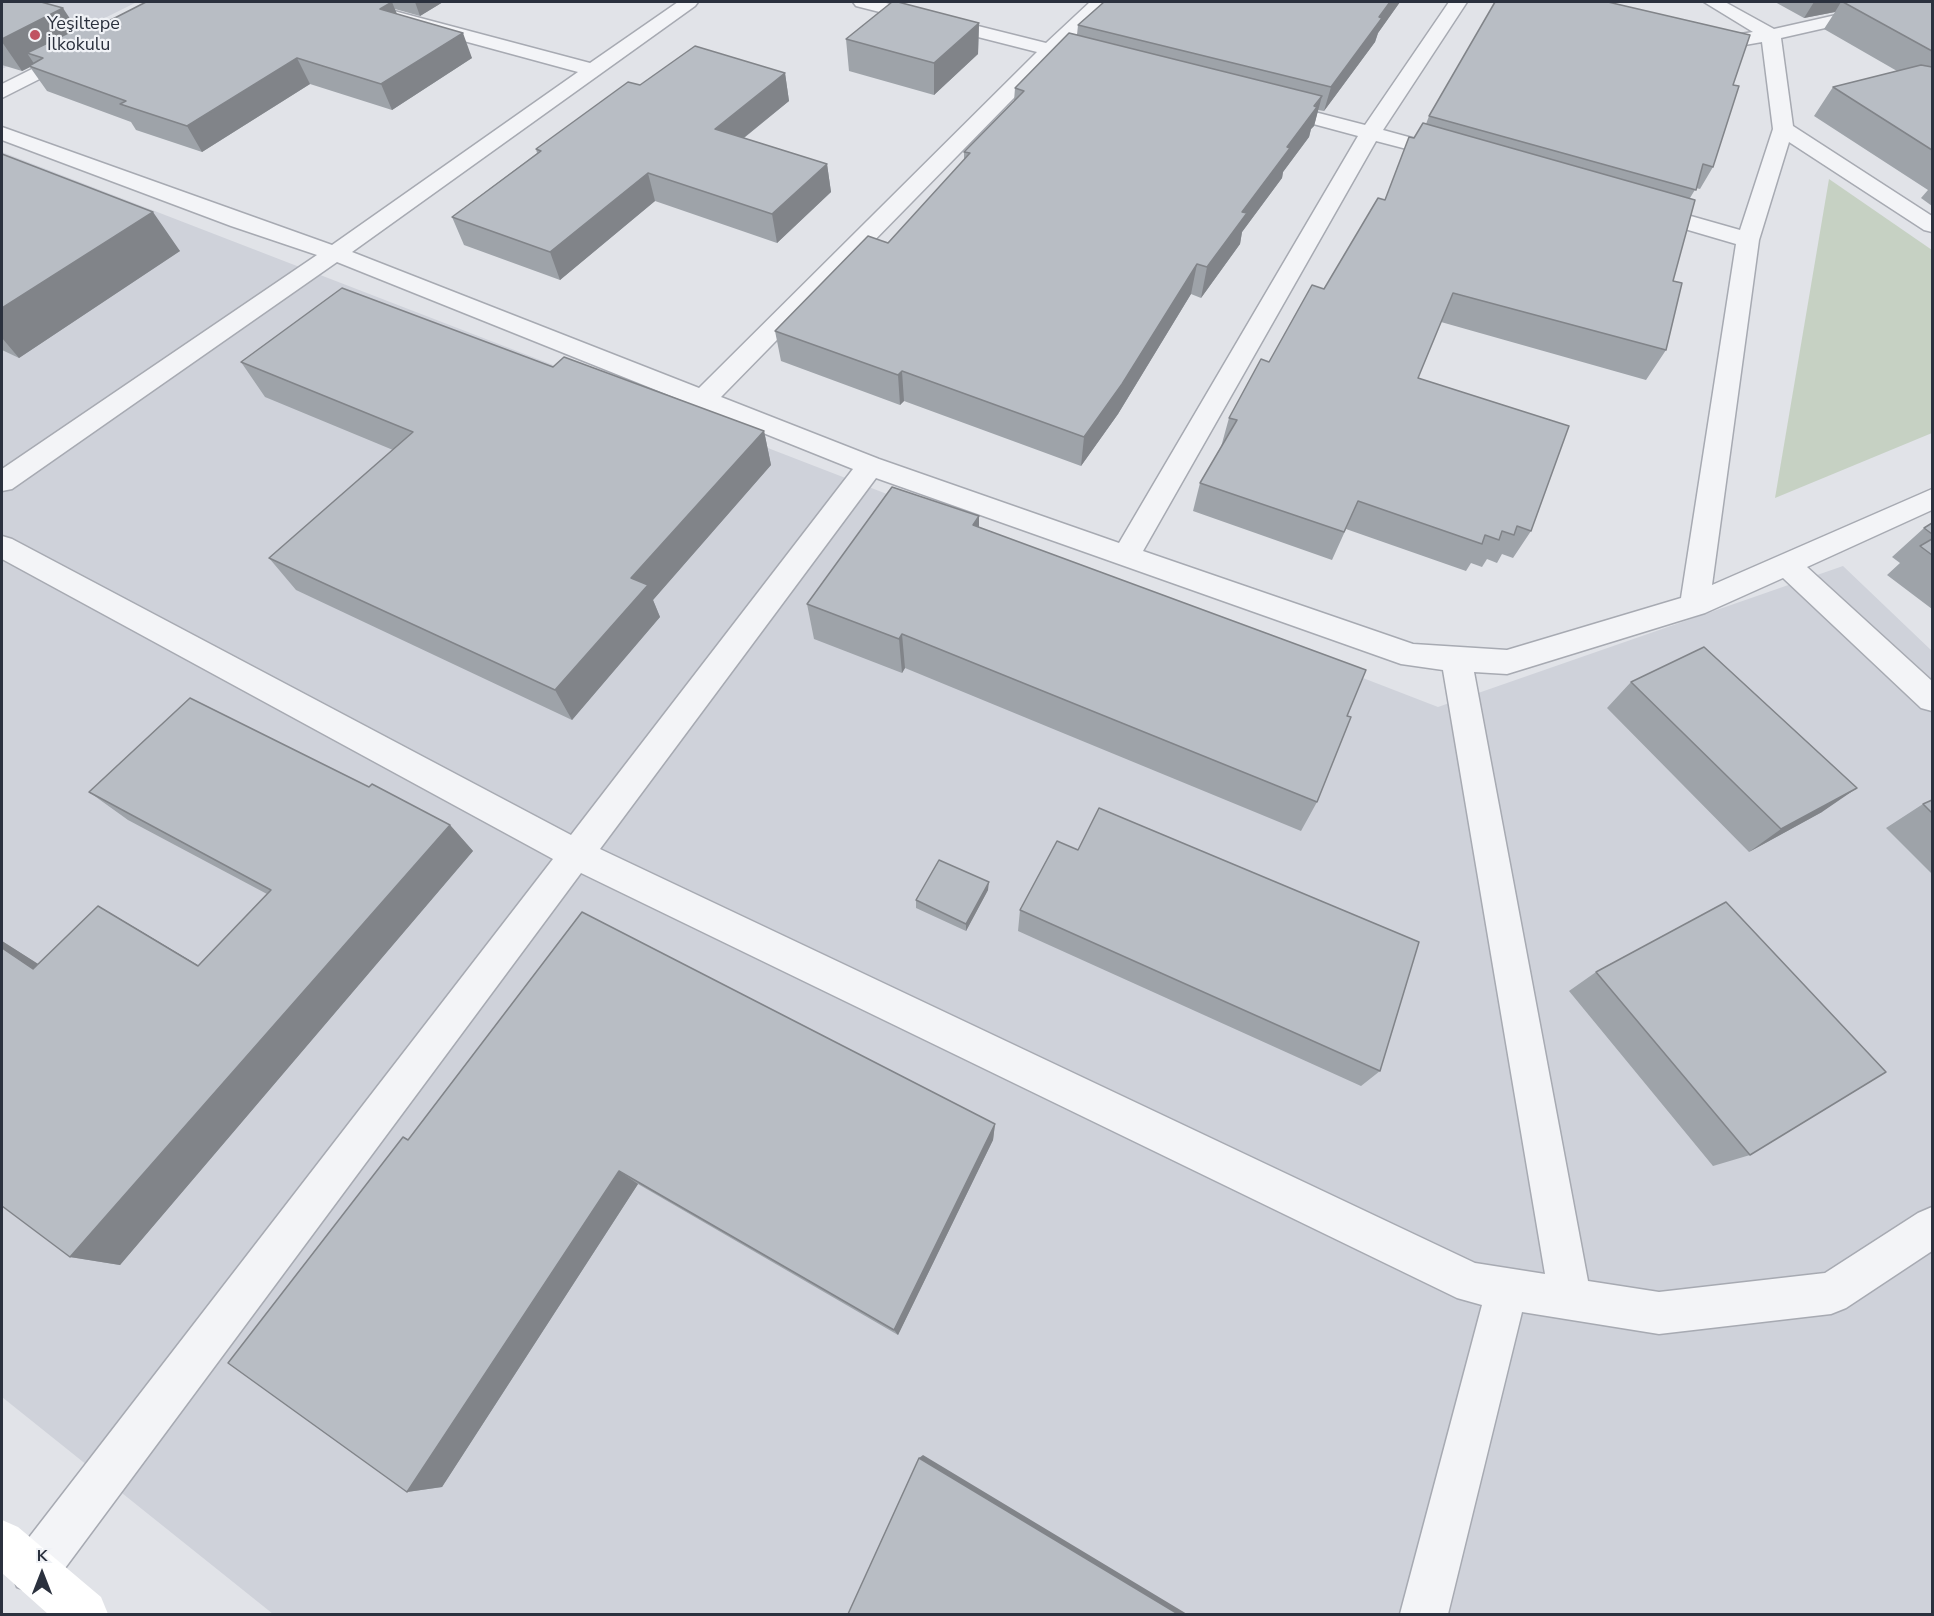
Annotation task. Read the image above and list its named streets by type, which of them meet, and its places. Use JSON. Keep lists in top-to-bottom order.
{
  "places": ["Yeşiltepe İlkokulu"],
  "north": "top"
}
